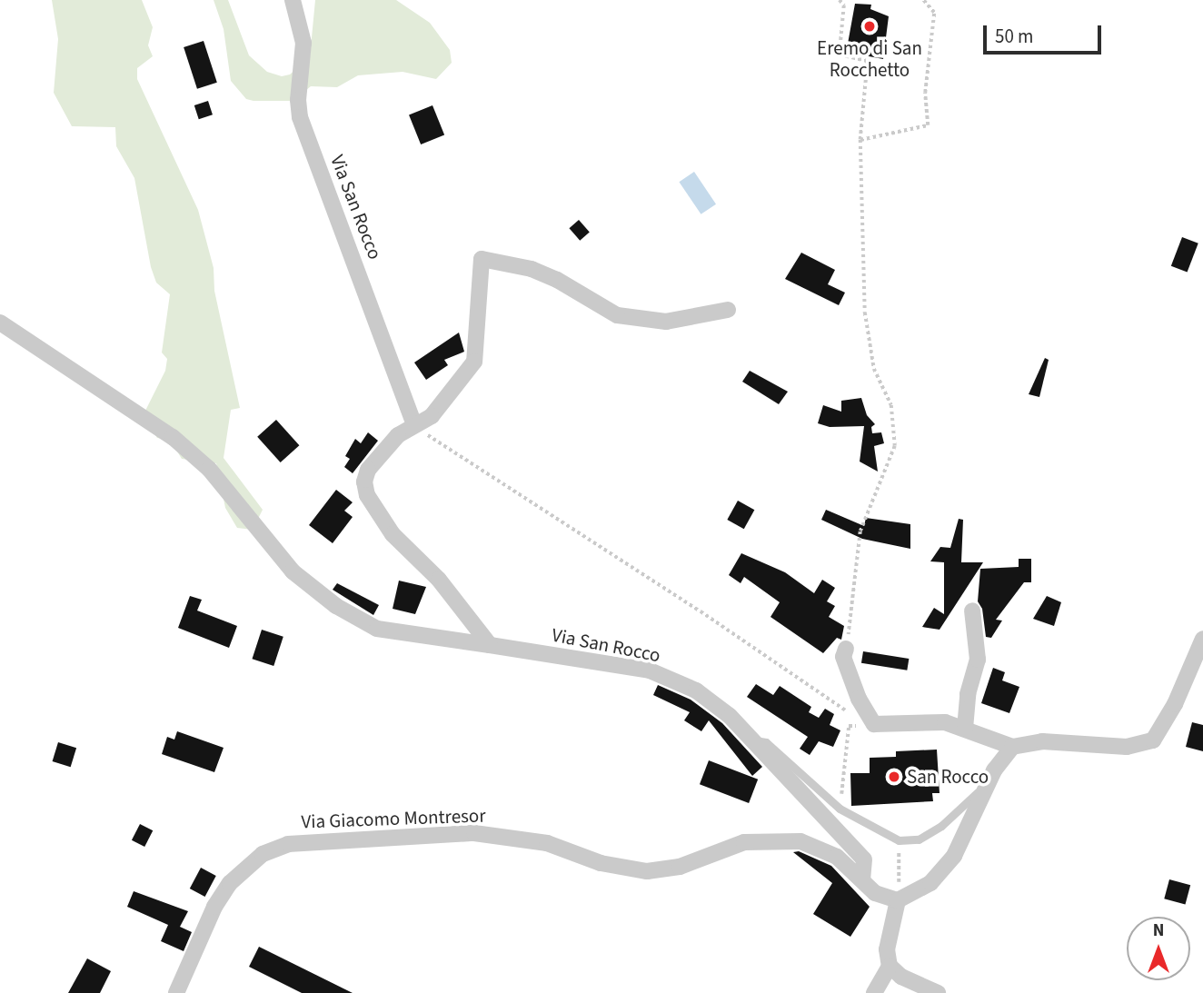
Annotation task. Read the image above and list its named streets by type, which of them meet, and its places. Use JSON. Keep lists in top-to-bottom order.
{
  "streets": {
    "street": ["Via San Rocco", "Via Giacomo Montresor"]
  },
  "crossings": [
    ["Via San Rocco", "Via Giacomo Montresor"]
  ],
  "places": ["Eremo di San Rocchetto", "San Rocco"],
  "scale_bar": "50 m",
  "north": "top"
}
